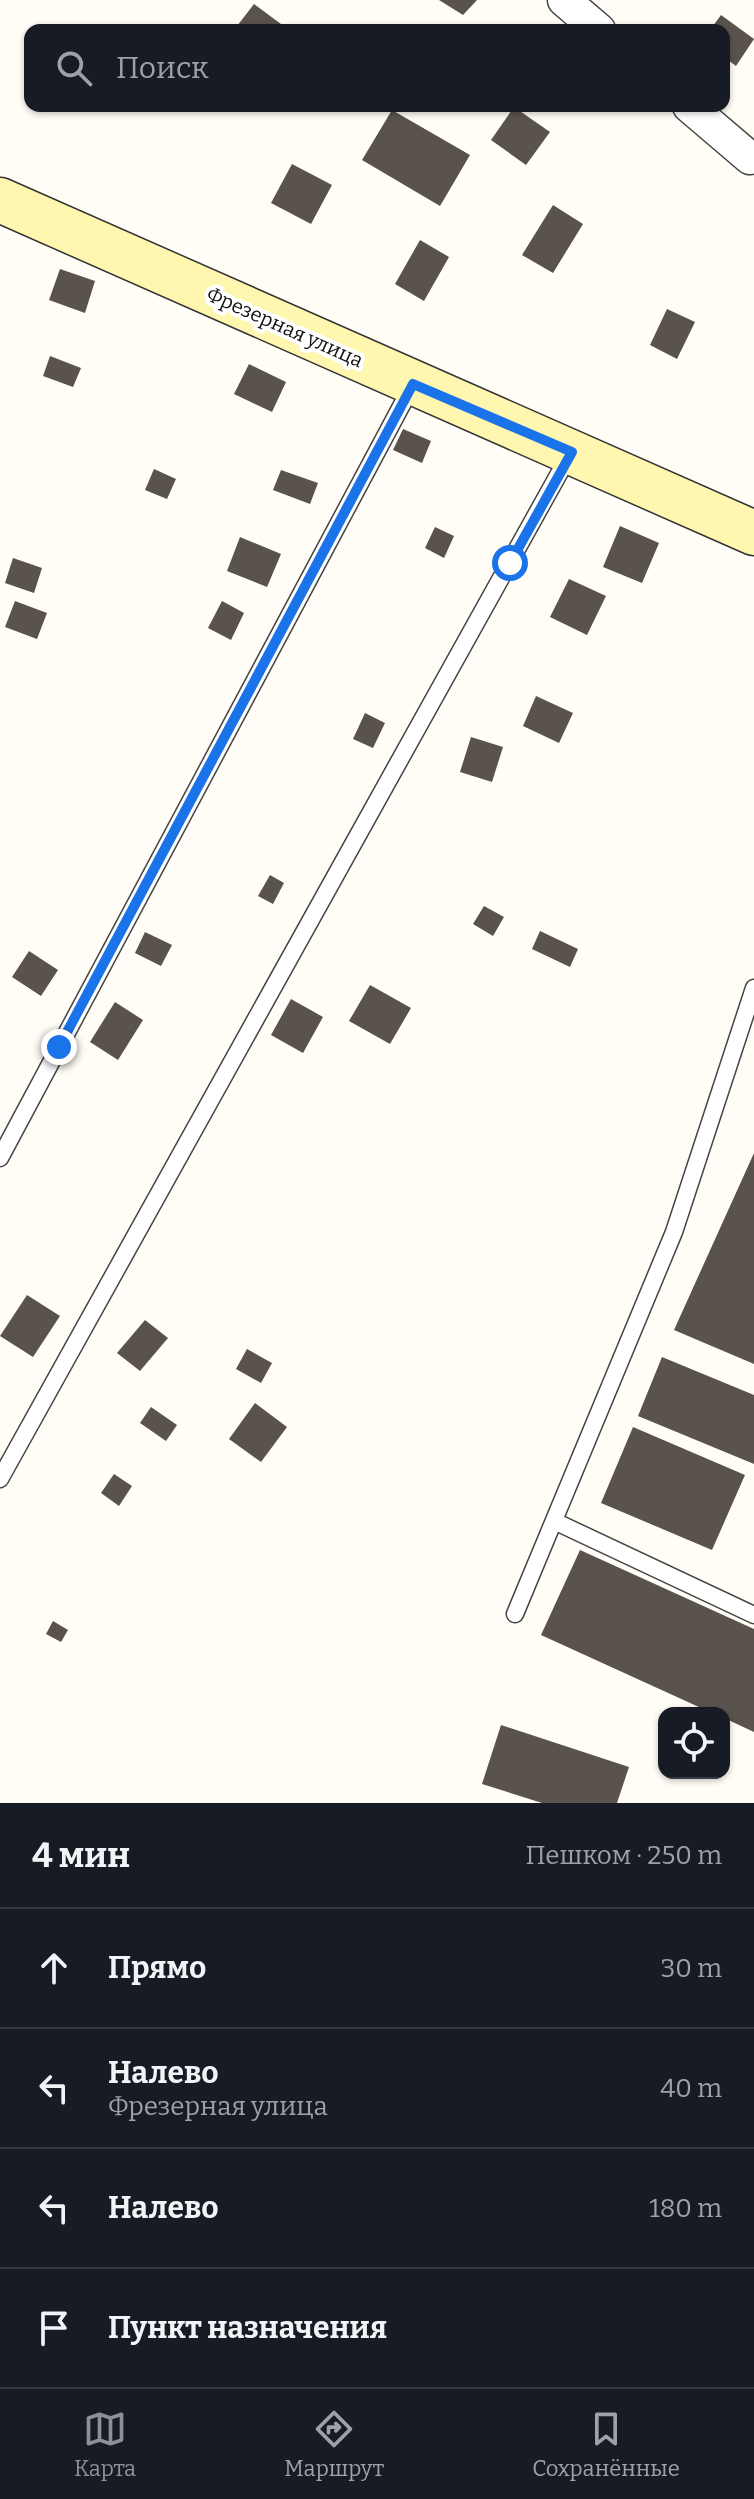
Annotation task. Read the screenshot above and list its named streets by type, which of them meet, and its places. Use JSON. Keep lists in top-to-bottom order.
{
  "streets": {
    "street": ["Фрезерная улица"]
  },
  "page": {
    "search": "Поиск",
    "heading": ["4 мин", "Пешком · 250 m"],
    "list": [
      ["Прямо", "30 m"],
      ["Налево", "Фрезерная улица", "40 m"],
      ["Налево", "180 m"],
      "Пункт назначения"
    ],
    "nav": ["Карта", "Маршрут", "Сохранённые"]
  }
}
